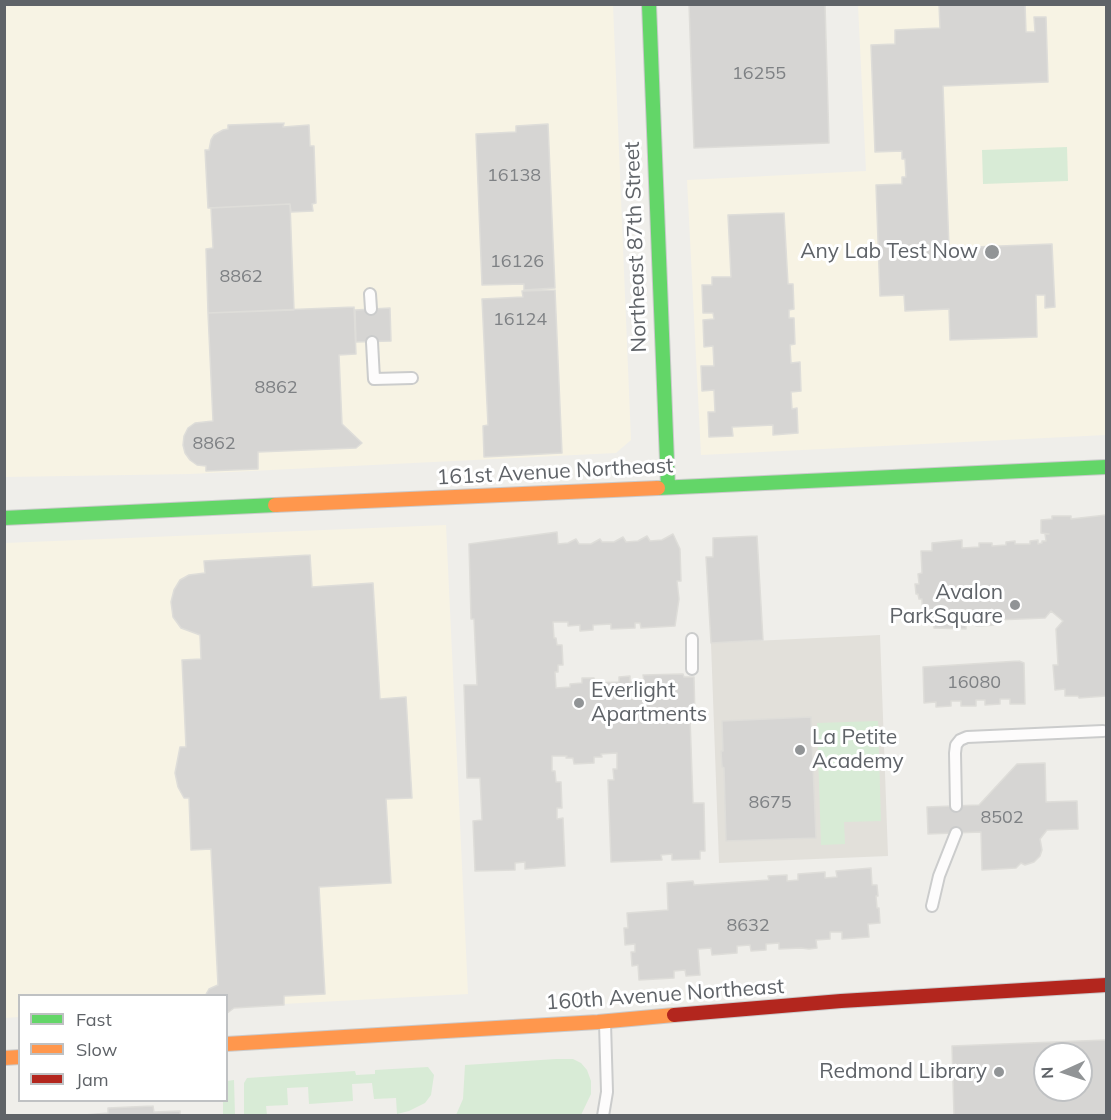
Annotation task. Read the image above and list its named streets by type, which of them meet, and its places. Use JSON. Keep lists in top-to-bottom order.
{
  "streets": {
    "street": ["Northeast 87th Street", "161st Avenue Northeast", "160th Avenue Northeast"]
  },
  "crossings": [
    ["Northeast 87th Street", "161st Avenue Northeast"]
  ],
  "places": [
    "Any Lab Test Now",
    "Avalon ParkSquare",
    "Everlight Apartments",
    "La Petite Academy",
    "Redmond Library"
  ],
  "house_numbers": [
    "16255",
    "16138",
    "16126",
    "8862",
    "16124",
    "8862",
    "8862",
    "16080",
    "8675",
    "8502",
    "8632"
  ],
  "legend": ["Fast", "Slow", "Jam"],
  "north": "left"
}
